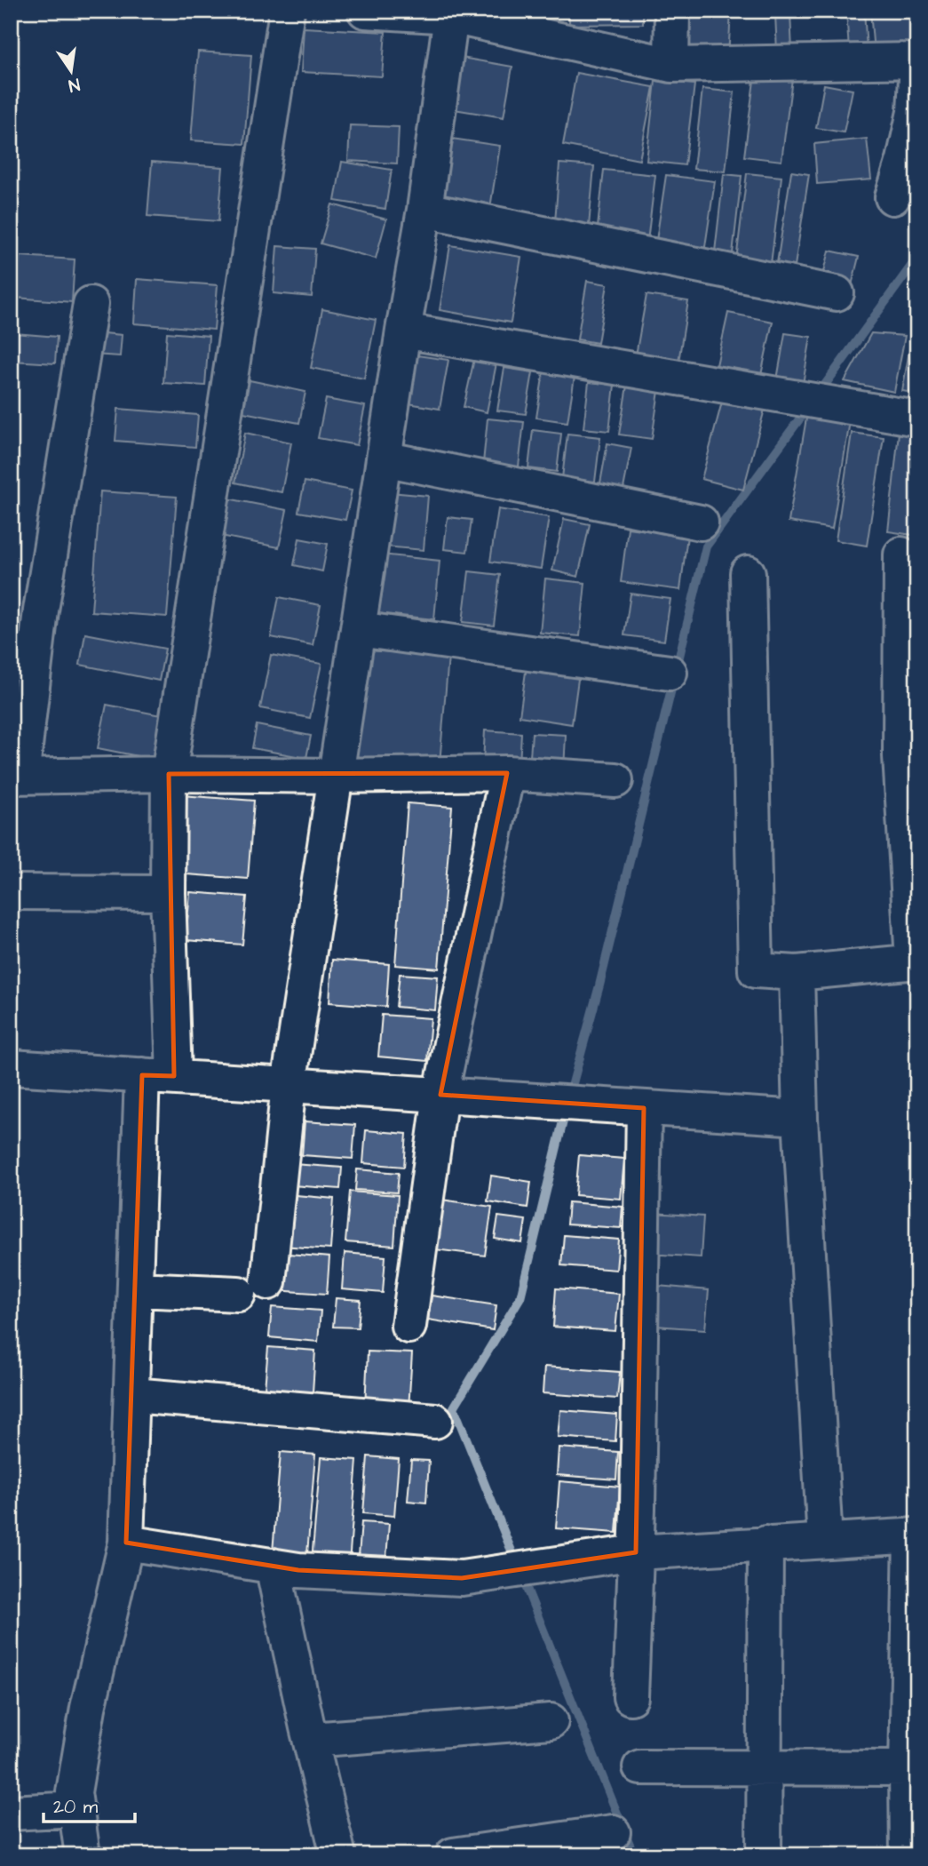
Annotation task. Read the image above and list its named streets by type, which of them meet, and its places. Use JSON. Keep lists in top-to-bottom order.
{
  "scale_bar": "20 m",
  "north": "bottom"
}
